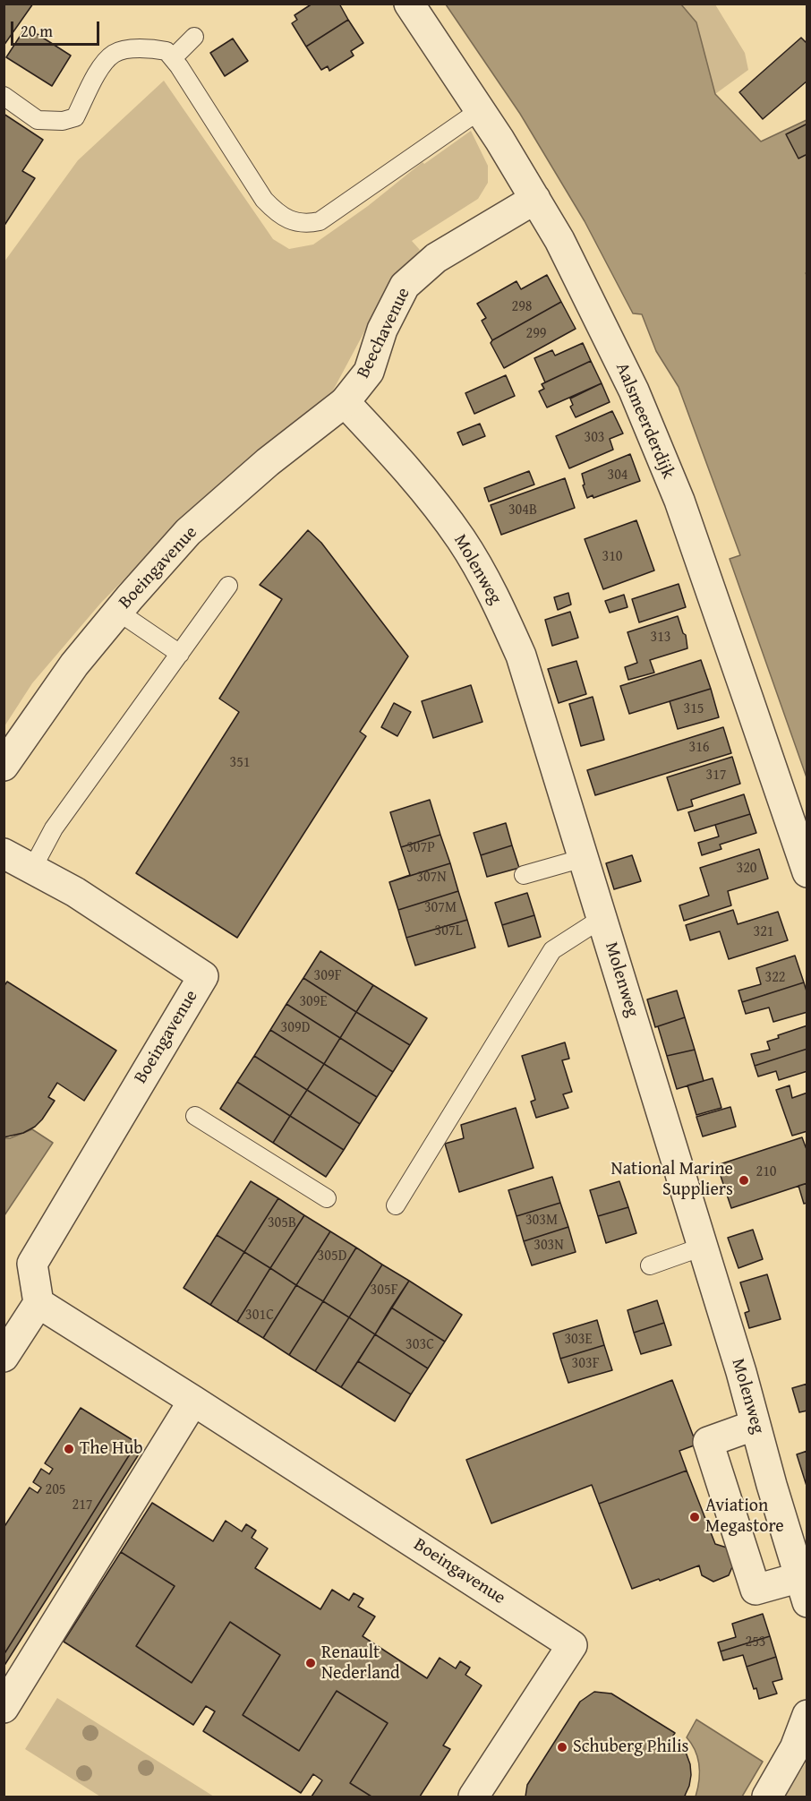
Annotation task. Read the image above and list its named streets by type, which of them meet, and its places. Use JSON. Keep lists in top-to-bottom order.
{
  "streets": {
    "street": [
      "Beechavenue",
      "Aalsmeerderdijk",
      "Boeingavenue",
      "Molenweg"
    ]
  },
  "crossings": [
    ["Beechavenue", "Aalsmeerderdijk"],
    ["Beechavenue", "Boeingavenue"],
    ["Beechavenue", "Molenweg"],
    ["Boeingavenue", "Molenweg"]
  ],
  "places": [
    "National Marine Suppliers",
    "The Hub",
    "Aviation Megastore",
    "Renault Nederland",
    "Schuberg Philis"
  ],
  "house_numbers": [
    "298",
    "299",
    "303",
    "304",
    "304B",
    "310",
    "313",
    "315",
    "316",
    "351",
    "317",
    "307P",
    "320",
    "307N",
    "307M",
    "307L",
    "321",
    "309F",
    "322",
    "309E",
    "309D",
    "210",
    "303M",
    "305B",
    "303N",
    "305D",
    "305F",
    "301C",
    "303E",
    "303C",
    "303F",
    "205",
    "217",
    "253"
  ],
  "scale_bar": "20 m"
}
